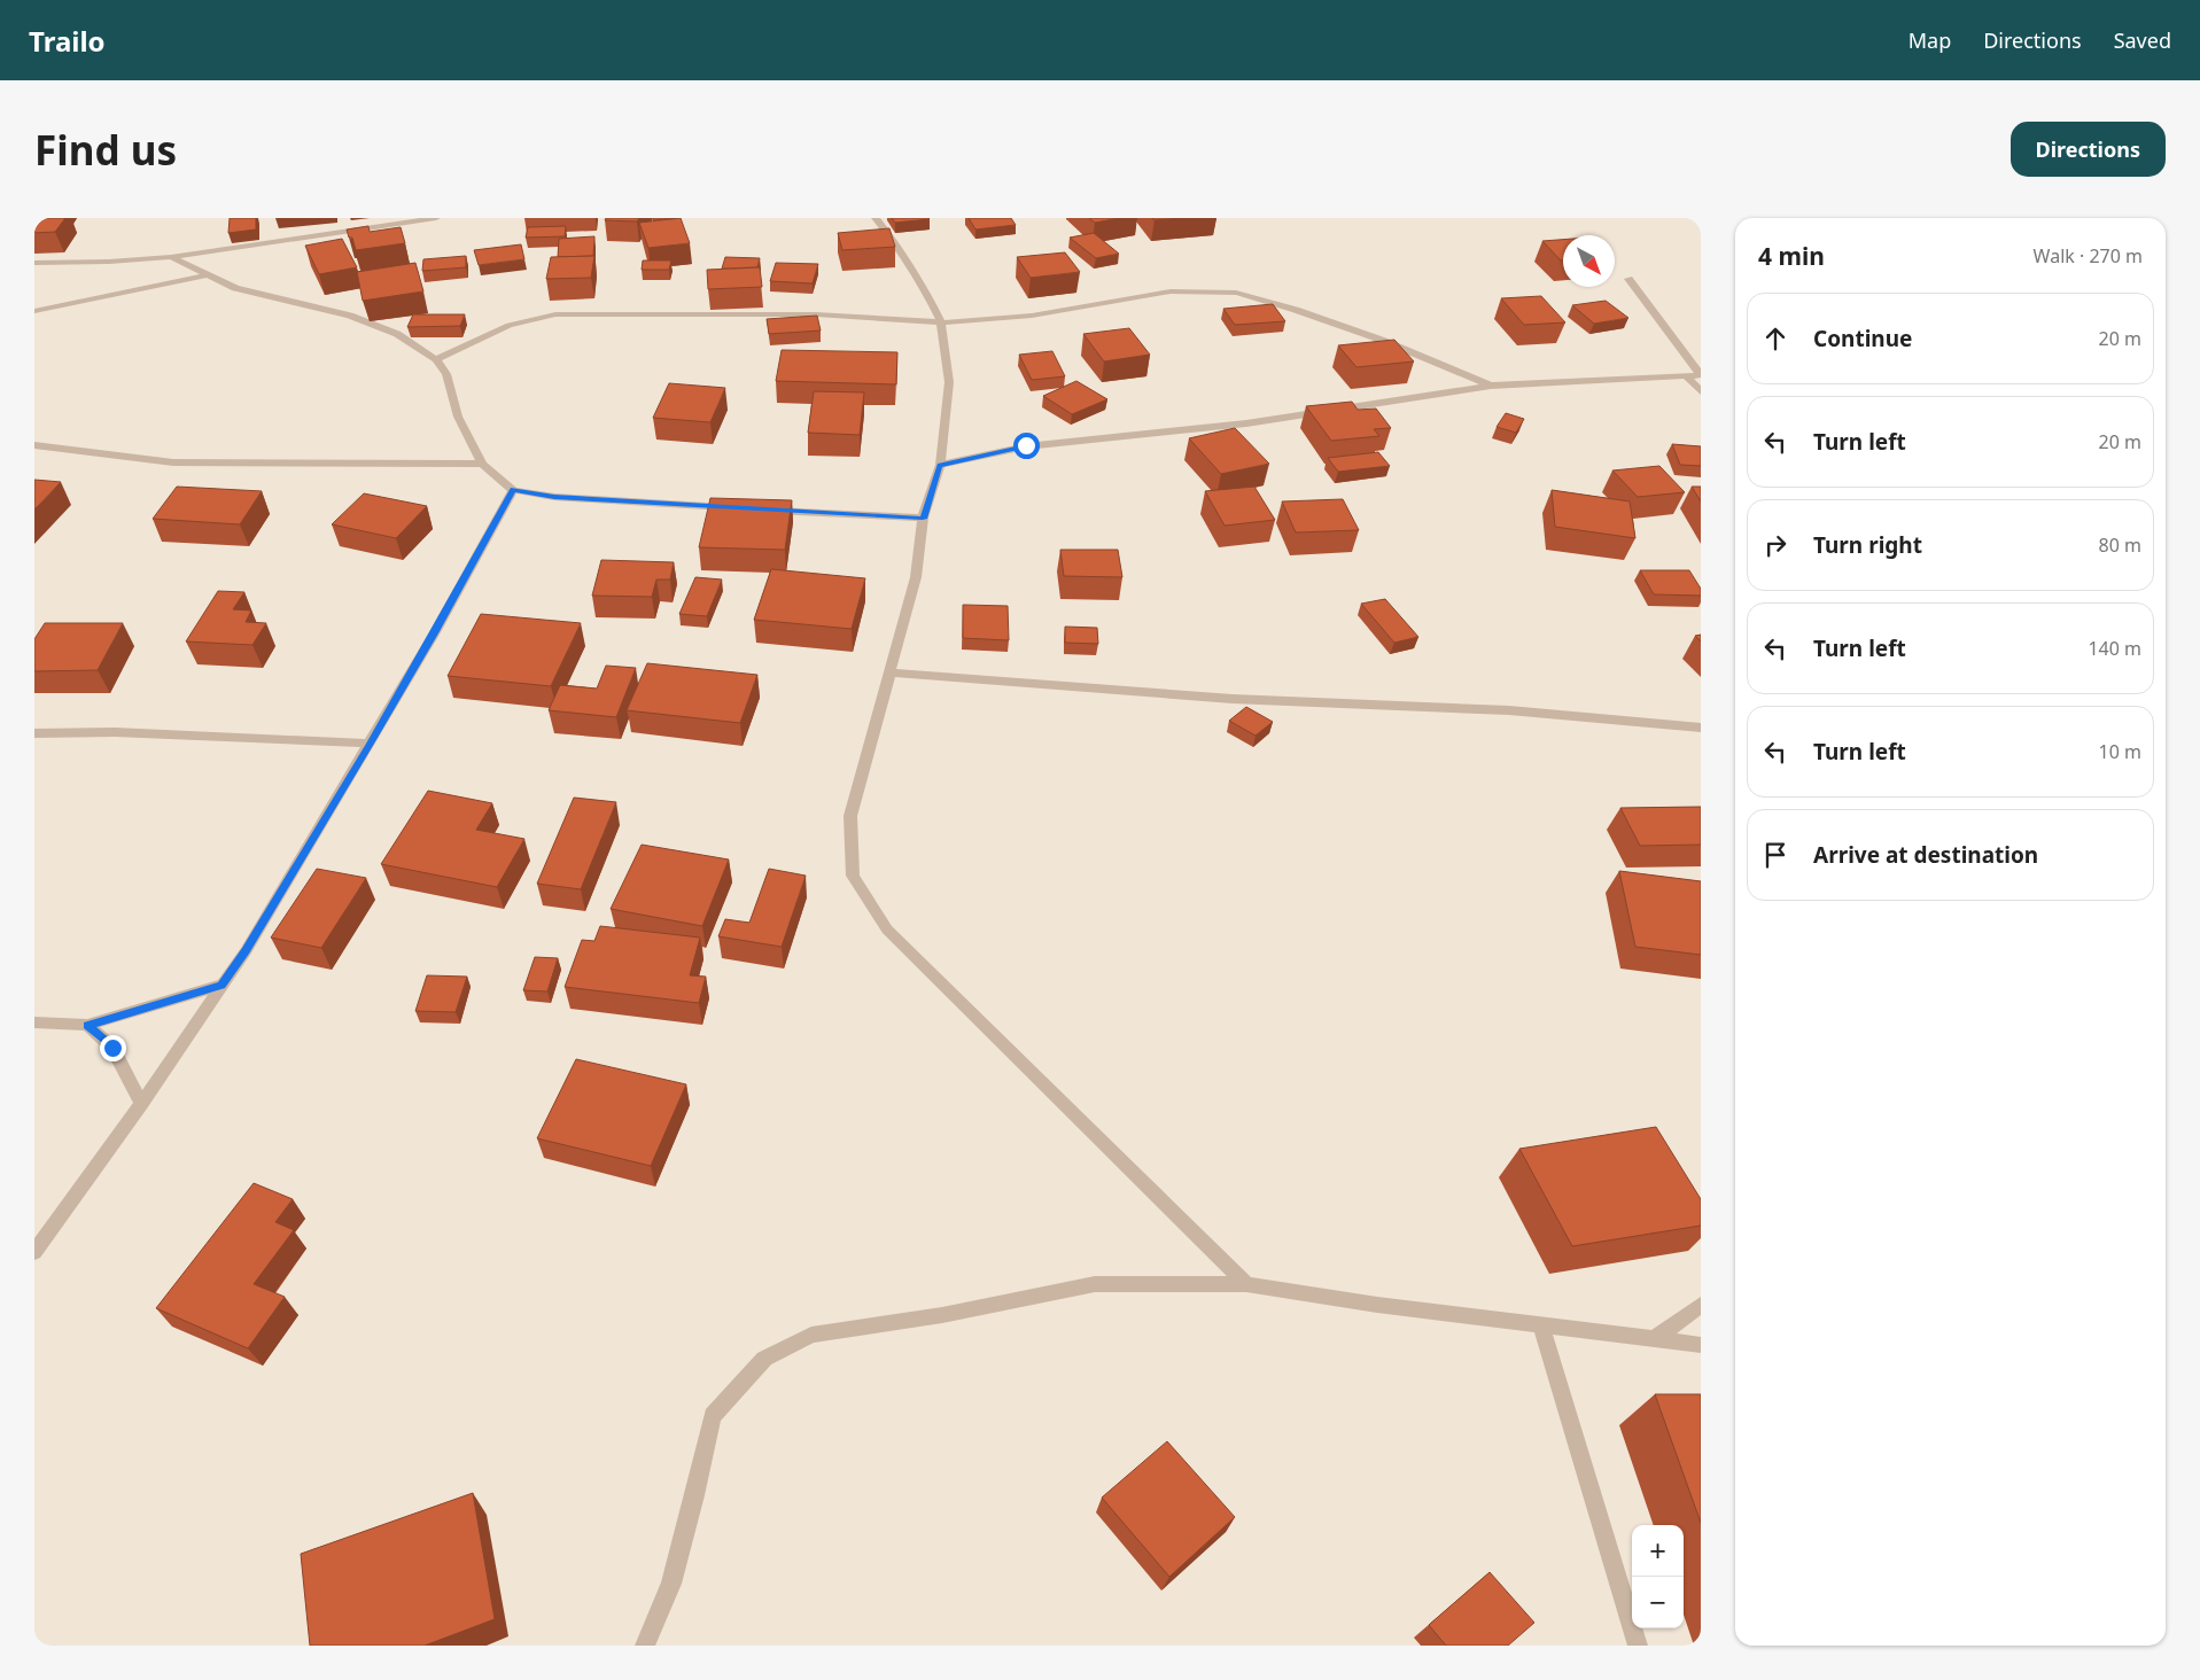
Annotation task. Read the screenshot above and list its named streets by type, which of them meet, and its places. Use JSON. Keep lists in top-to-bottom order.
{
  "north": "bottom right",
  "page": {
    "header": "Trailo",
    "nav": ["Map", "Directions", "Saved"],
    "buttons": "Directions",
    "title": "Find us",
    "heading": ["4 min", "Walk · 270 m"],
    "list": [
      ["Continue", "20 m"],
      ["Turn left", "20 m"],
      ["Turn right", "80 m"],
      ["Turn left", "140 m"],
      ["Turn left", "10 m"],
      "Arrive at destination"
    ],
    "map_buttons": ["+", "−"]
  }
}
